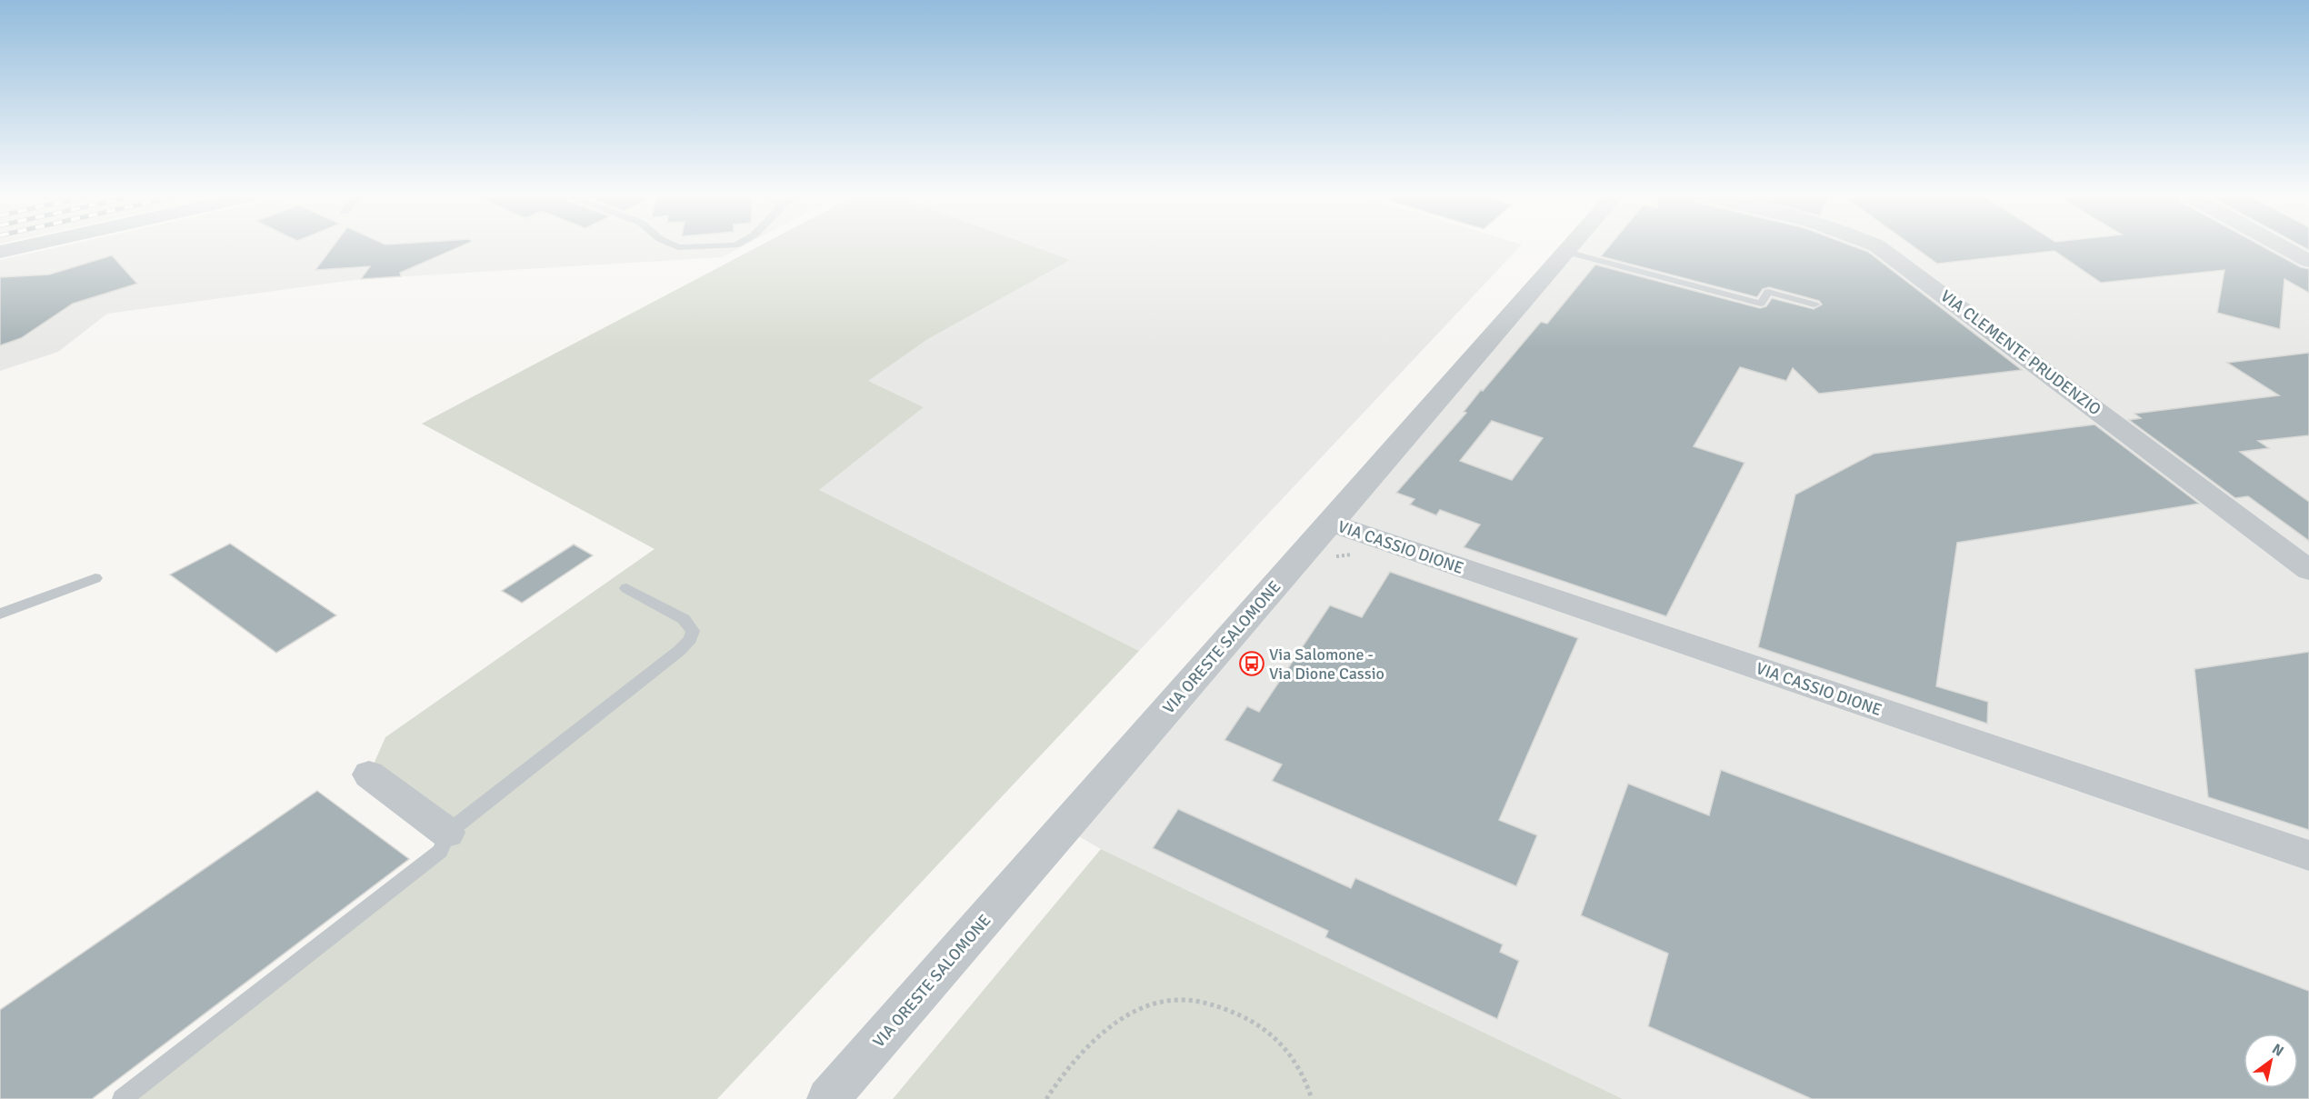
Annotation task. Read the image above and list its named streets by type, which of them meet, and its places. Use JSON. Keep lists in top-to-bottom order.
{
  "streets": {
    "street": ["VIA CLEMENTE PRUDENZIO", "VIA CASSIO DIONE", "VIA ORESTE SALOMONE"]
  },
  "crossings": [
    ["VIA CASSIO DIONE", "VIA ORESTE SALOMONE"]
  ],
  "places": {
    "bus stop": ["Via Salomone - Via Dione Cassio"]
  },
  "north": "top right"
}
